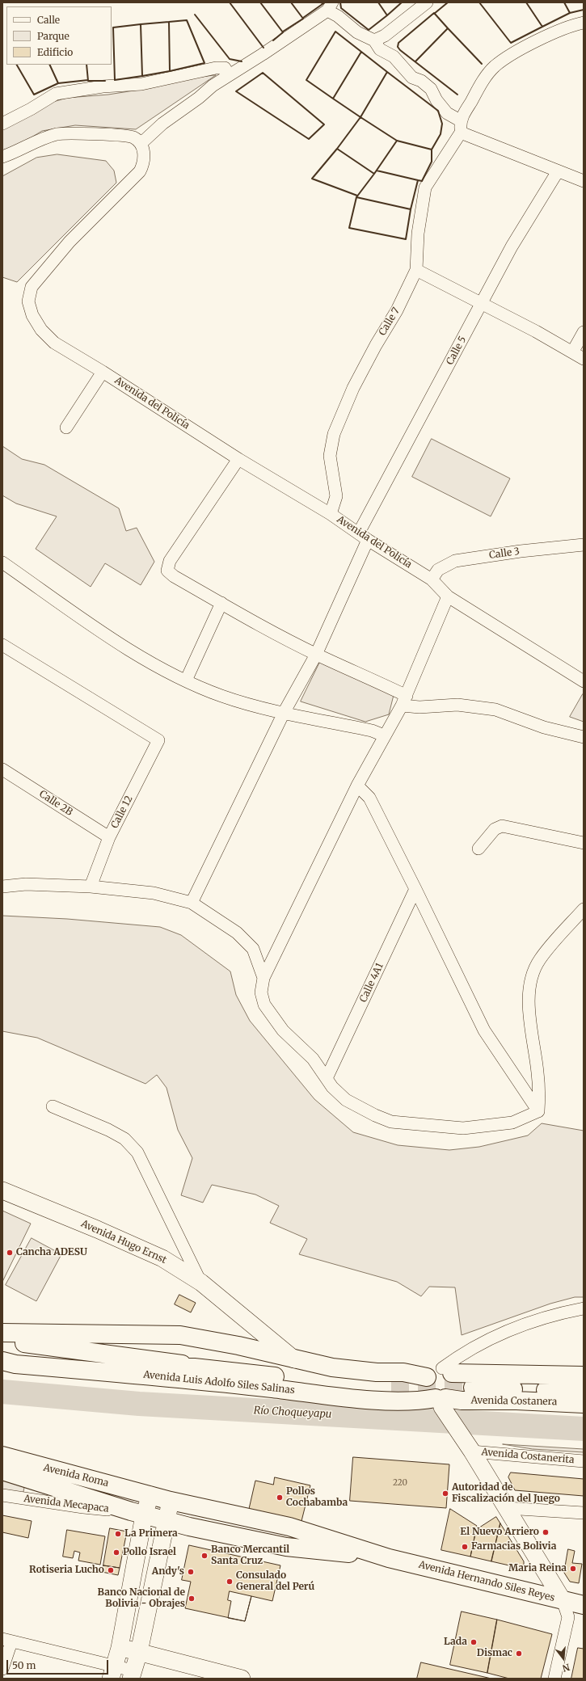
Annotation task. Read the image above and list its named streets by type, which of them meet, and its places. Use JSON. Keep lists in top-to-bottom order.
{
  "streets": {
    "main road": [
      "Avenida Hugo Ernst",
      "Avenida Luis Adolfo Siles Salinas",
      "Avenida Costanera",
      "Avenida Roma",
      "Avenida Hernando Siles Reyes"
    ],
    "street": [
      "Calle 7",
      "Calle 5",
      "Avenida del Policía",
      "Calle 3",
      "Calle 2B",
      "Calle 12",
      "Calle 4A1",
      "Avenida Costanerita",
      "Avenida Mecapaca"
    ]
  },
  "crossings": [
    ["Calle 7", "Avenida del Policía"],
    ["Calle 5", "Avenida del Policía"],
    ["Avenida del Policía", "Calle 3"],
    ["Calle 2B", "Calle 12"],
    ["Avenida Luis Adolfo Siles Salinas", "Avenida Costanera"],
    ["Avenida Roma", "Avenida Mecapaca"],
    ["Avenida Roma", "Avenida Hernando Siles Reyes"]
  ],
  "water": ["Río Choqueyapu"],
  "places": [
    "Cancha ADESU",
    "Autoridad de Fiscalización del Juego",
    "Pollos Cochabamba",
    "El Nuevo Arriero",
    "La Primera",
    "Farmacias Bolivia",
    "Pollo Israel",
    "Banco Mercantil Santa Cruz",
    "Maria Reina",
    "Rotiseria Lucho",
    "Andy's",
    "Consulado General del Perú",
    "Banco Nacional de Bolivia - Obrajes",
    "Lada",
    "Dismac"
  ],
  "house_numbers": ["220"],
  "legend": ["Calle", "Parque", "Edificio"],
  "scale_bar": "50 m",
  "north": "bottom"
}
